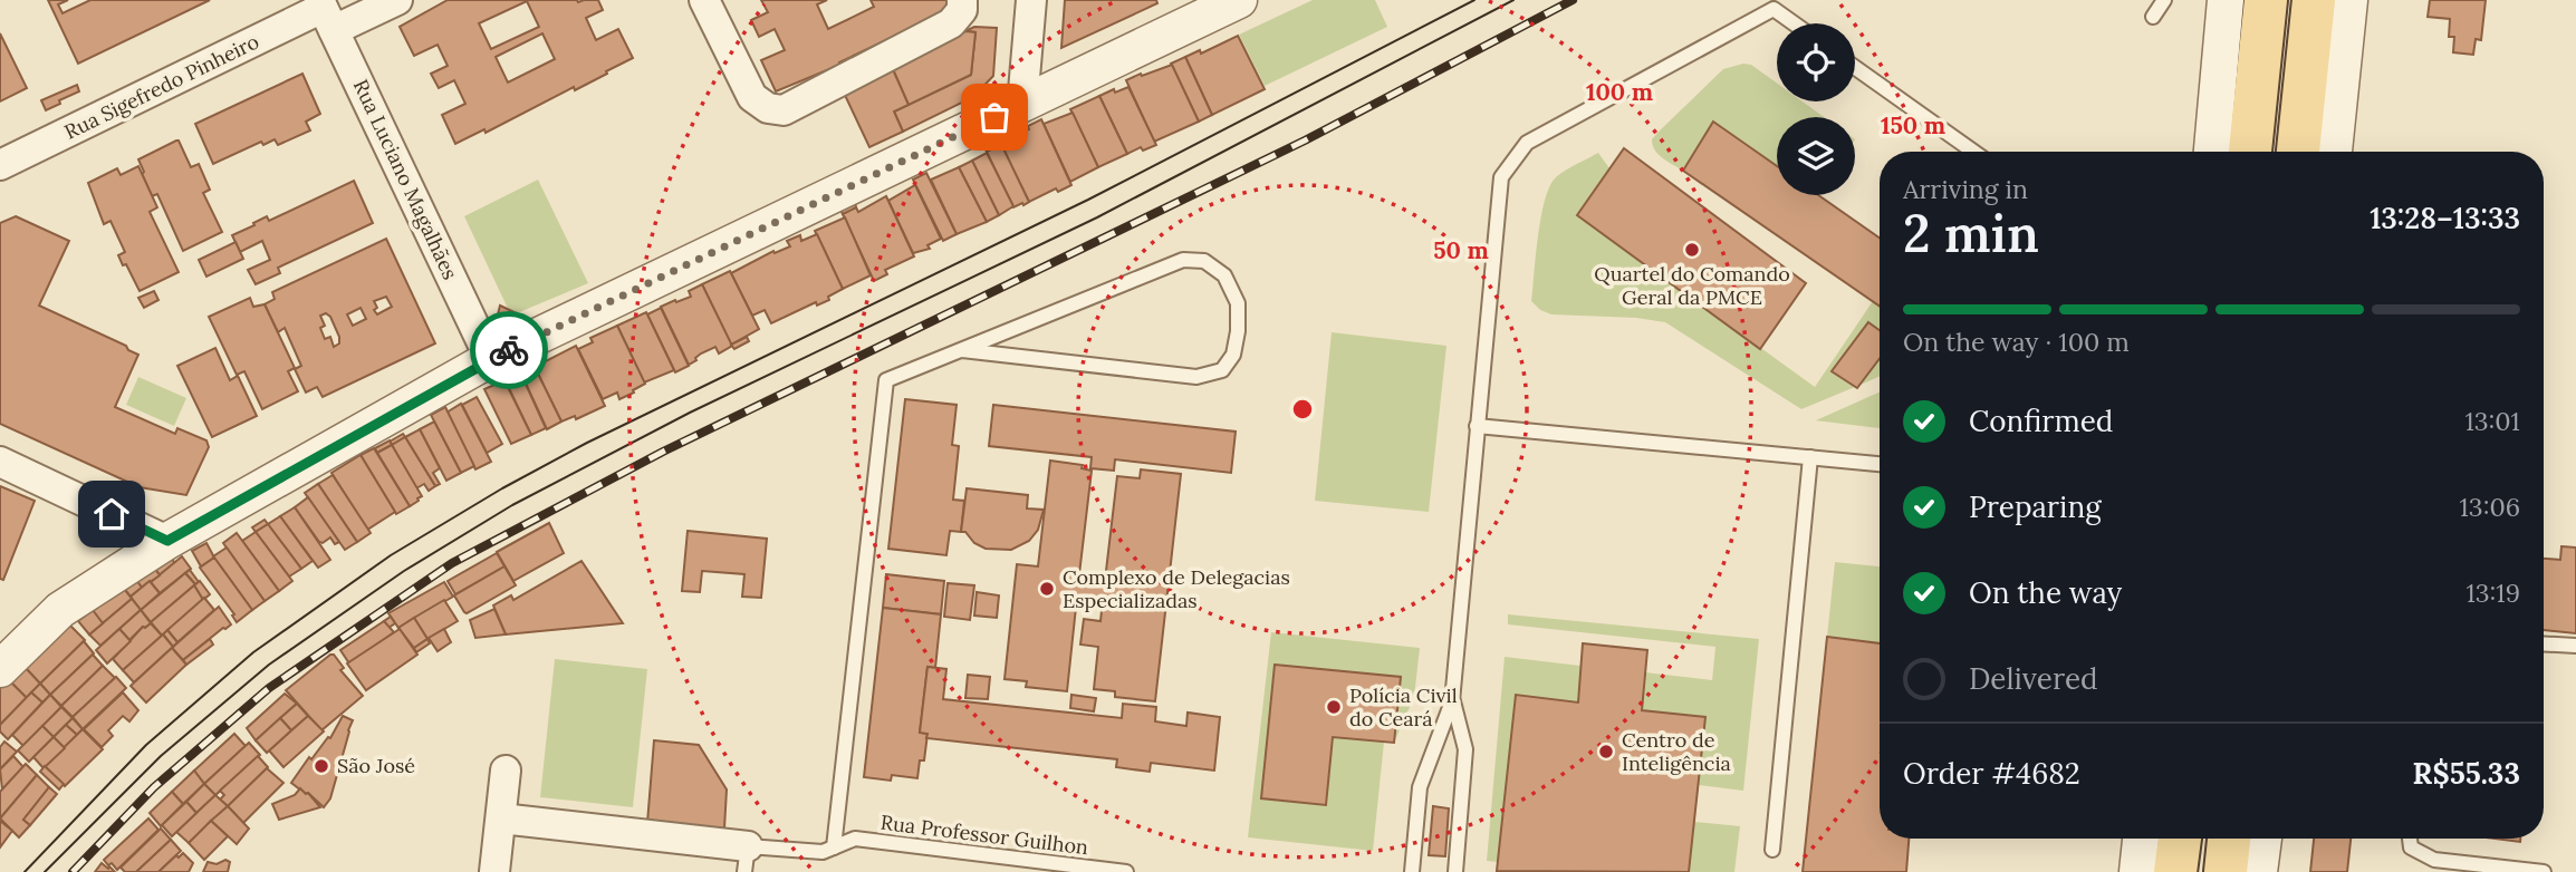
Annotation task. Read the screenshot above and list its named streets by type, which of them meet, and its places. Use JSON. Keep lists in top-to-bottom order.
{
  "streets": {
    "street": ["Rua Sigefredo Pinheiro", "Rua Luciano Magalhães"],
    "lane": ["Rua Professor Guilhon"]
  },
  "crossings": [
    ["Rua Sigefredo Pinheiro", "Rua Luciano Magalhães"]
  ],
  "places": [
    "Quartel do Comando Geral da PMCE",
    "Complexo de Delegacias Especializadas",
    "Polícia Civil do Ceará",
    "Centro de Inteligência",
    "São José"
  ],
  "page": {
    "heading": ["2 min", "Arriving in", "13:28–13:33"],
    "panel": ["Order #4682", "R$55.33"],
    "bar": "On the way · 100 m",
    "list": [
      ["Confirmed", "13:01"],
      ["Preparing", "13:06"],
      ["On the way", "13:19"],
      "Delivered"
    ]
  },
  "rings": ["100 m", "150 m", "50 m"]
}
